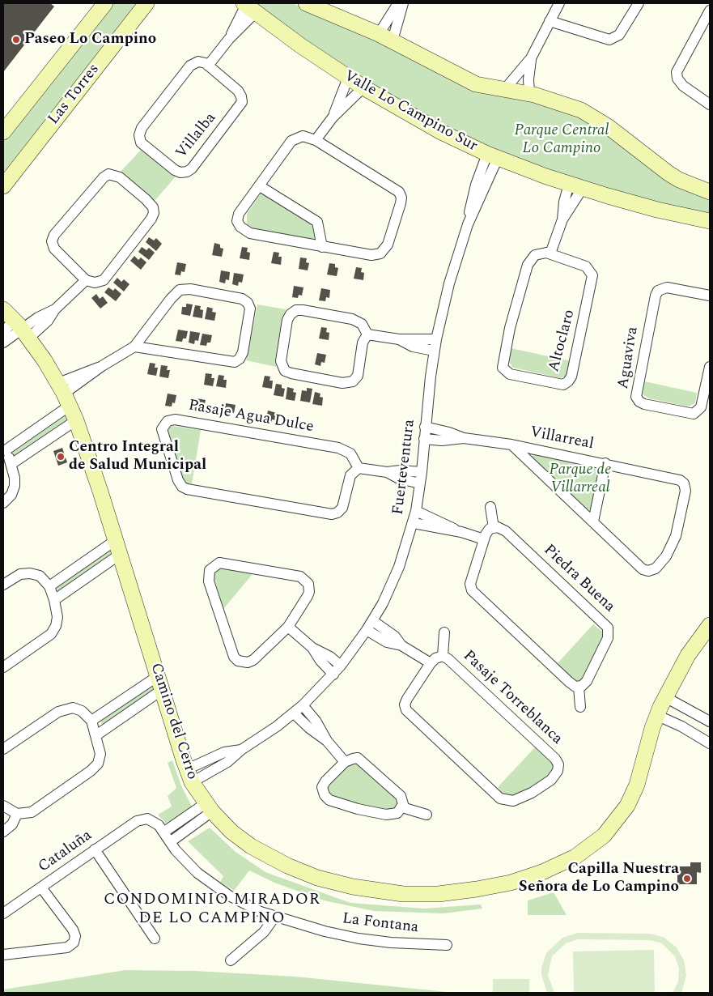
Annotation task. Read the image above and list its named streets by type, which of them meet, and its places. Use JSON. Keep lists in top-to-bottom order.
{
  "streets": {
    "street": [
      "Las Torres",
      "Valle Lo Campino Sur",
      "Villalba",
      "Altoclaro",
      "Aguaviva",
      "Pasaje Agua Dulce",
      "Villarreal",
      "Fuerteventura",
      "Piedra Buena",
      "Pasaje Torreblanca",
      "Camino del Cerro",
      "Cataluña",
      "La Fontana"
    ]
  },
  "crossings": [
    ["Valle Lo Campino Sur", "Fuerteventura"],
    ["Villarreal", "Fuerteventura"],
    ["Fuerteventura", "Camino del Cerro"],
    ["Cataluña", "La Fontana"]
  ],
  "districts": ["CONDOMINIO MIRADOR DE LO CAMPINO"],
  "parks": ["Parque Central Lo Campino", "Parque de Villarreal"],
  "places": ["Paseo Lo Campino", "Centro Integral de Salud Municipal", "Capilla Nuestra Señora de Lo Campino"]
}
